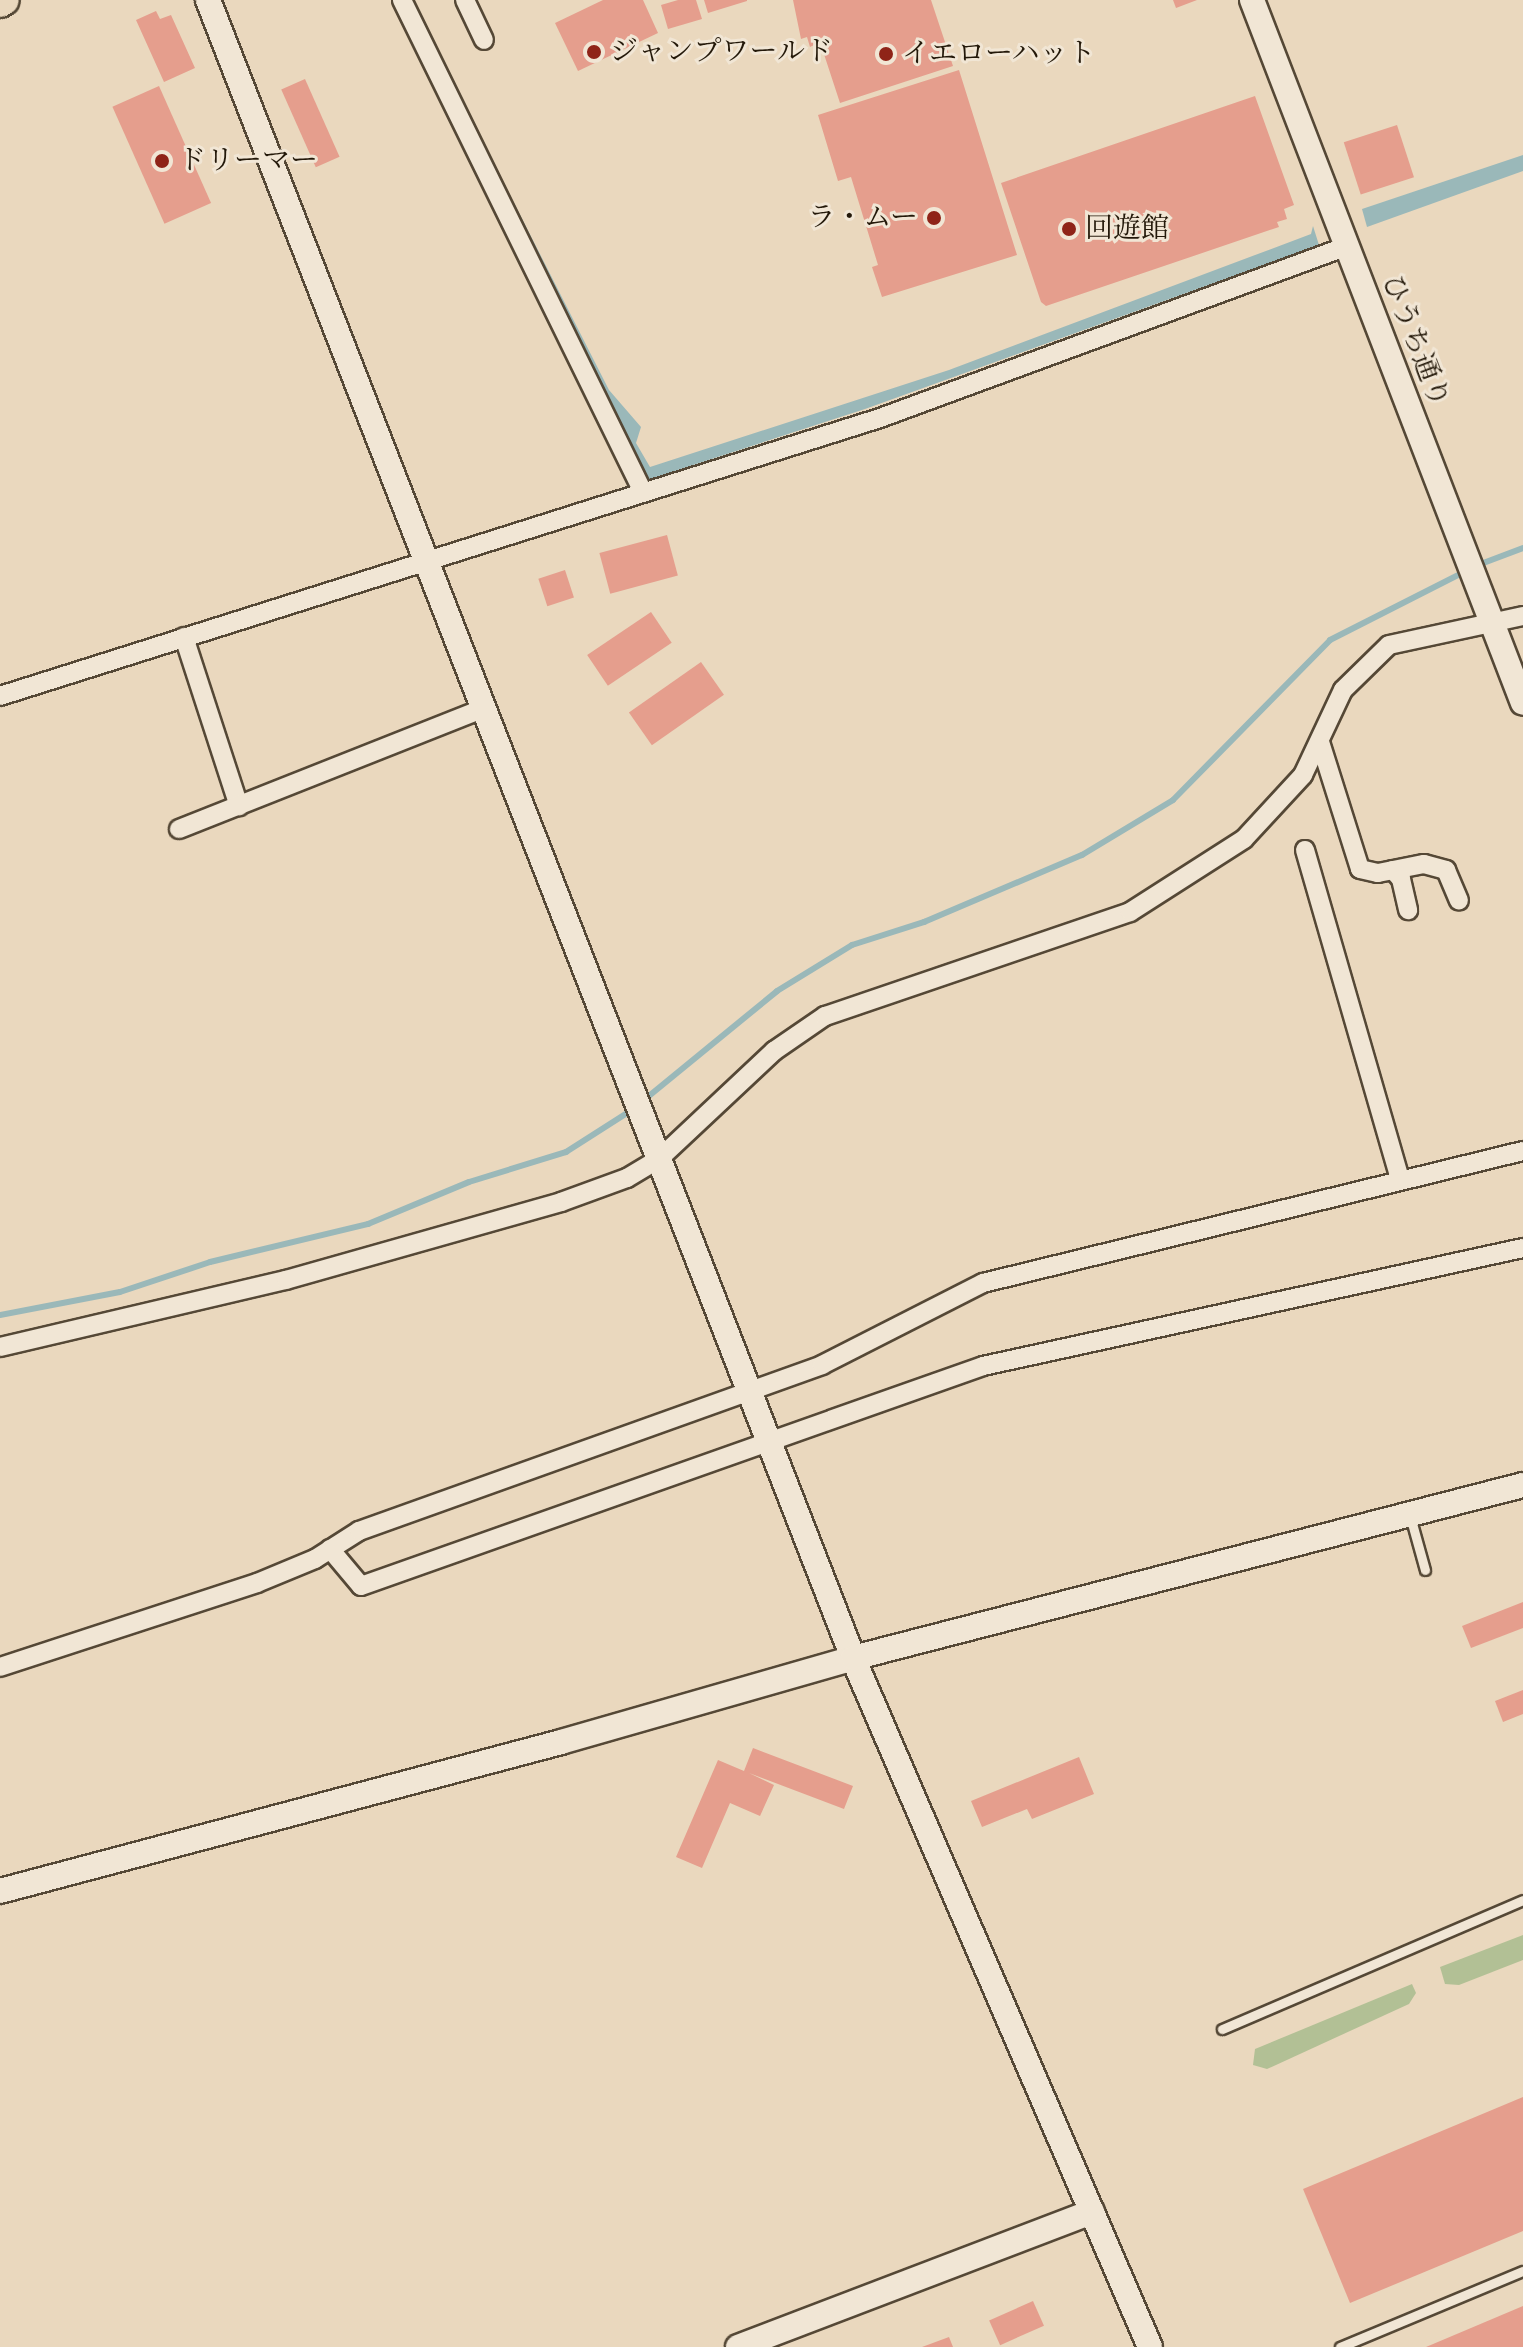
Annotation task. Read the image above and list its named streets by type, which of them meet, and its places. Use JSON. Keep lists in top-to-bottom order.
{
  "streets": {
    "street": ["ひうち通り"]
  },
  "places": [
    "ジャンプワールド",
    "イエローハット",
    "ドリーマー",
    "ラ・ムー",
    "回遊館"
  ]
}
